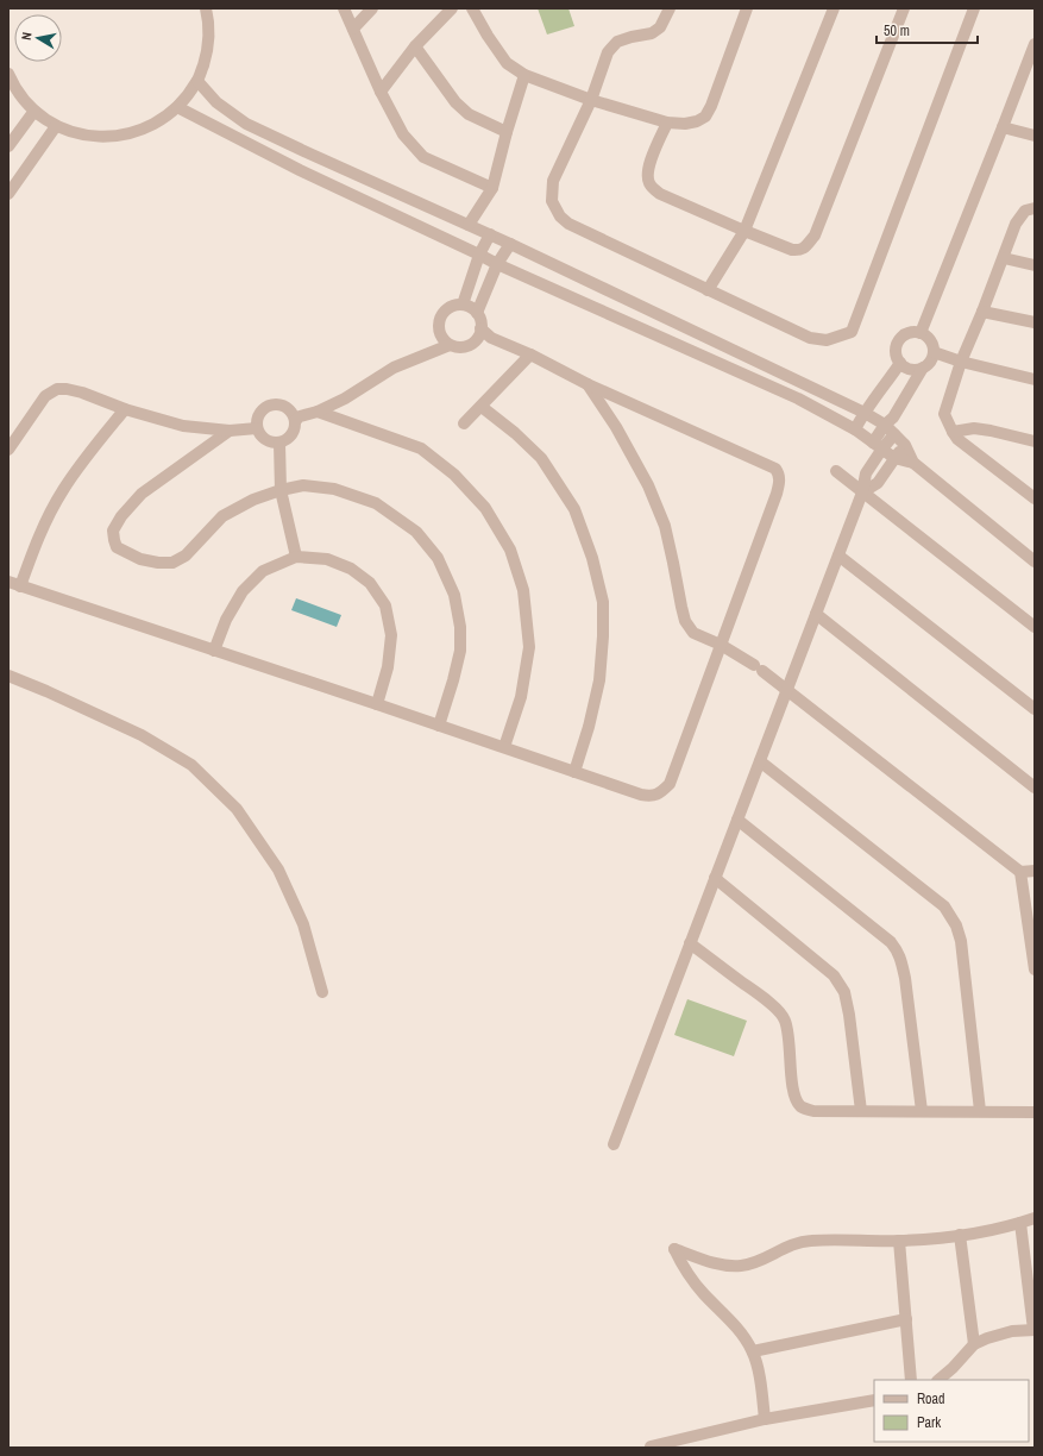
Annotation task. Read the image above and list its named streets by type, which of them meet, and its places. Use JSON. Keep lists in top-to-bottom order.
{
  "legend": ["Road", "Park"],
  "scale_bar": "50 m",
  "north": "left"
}
